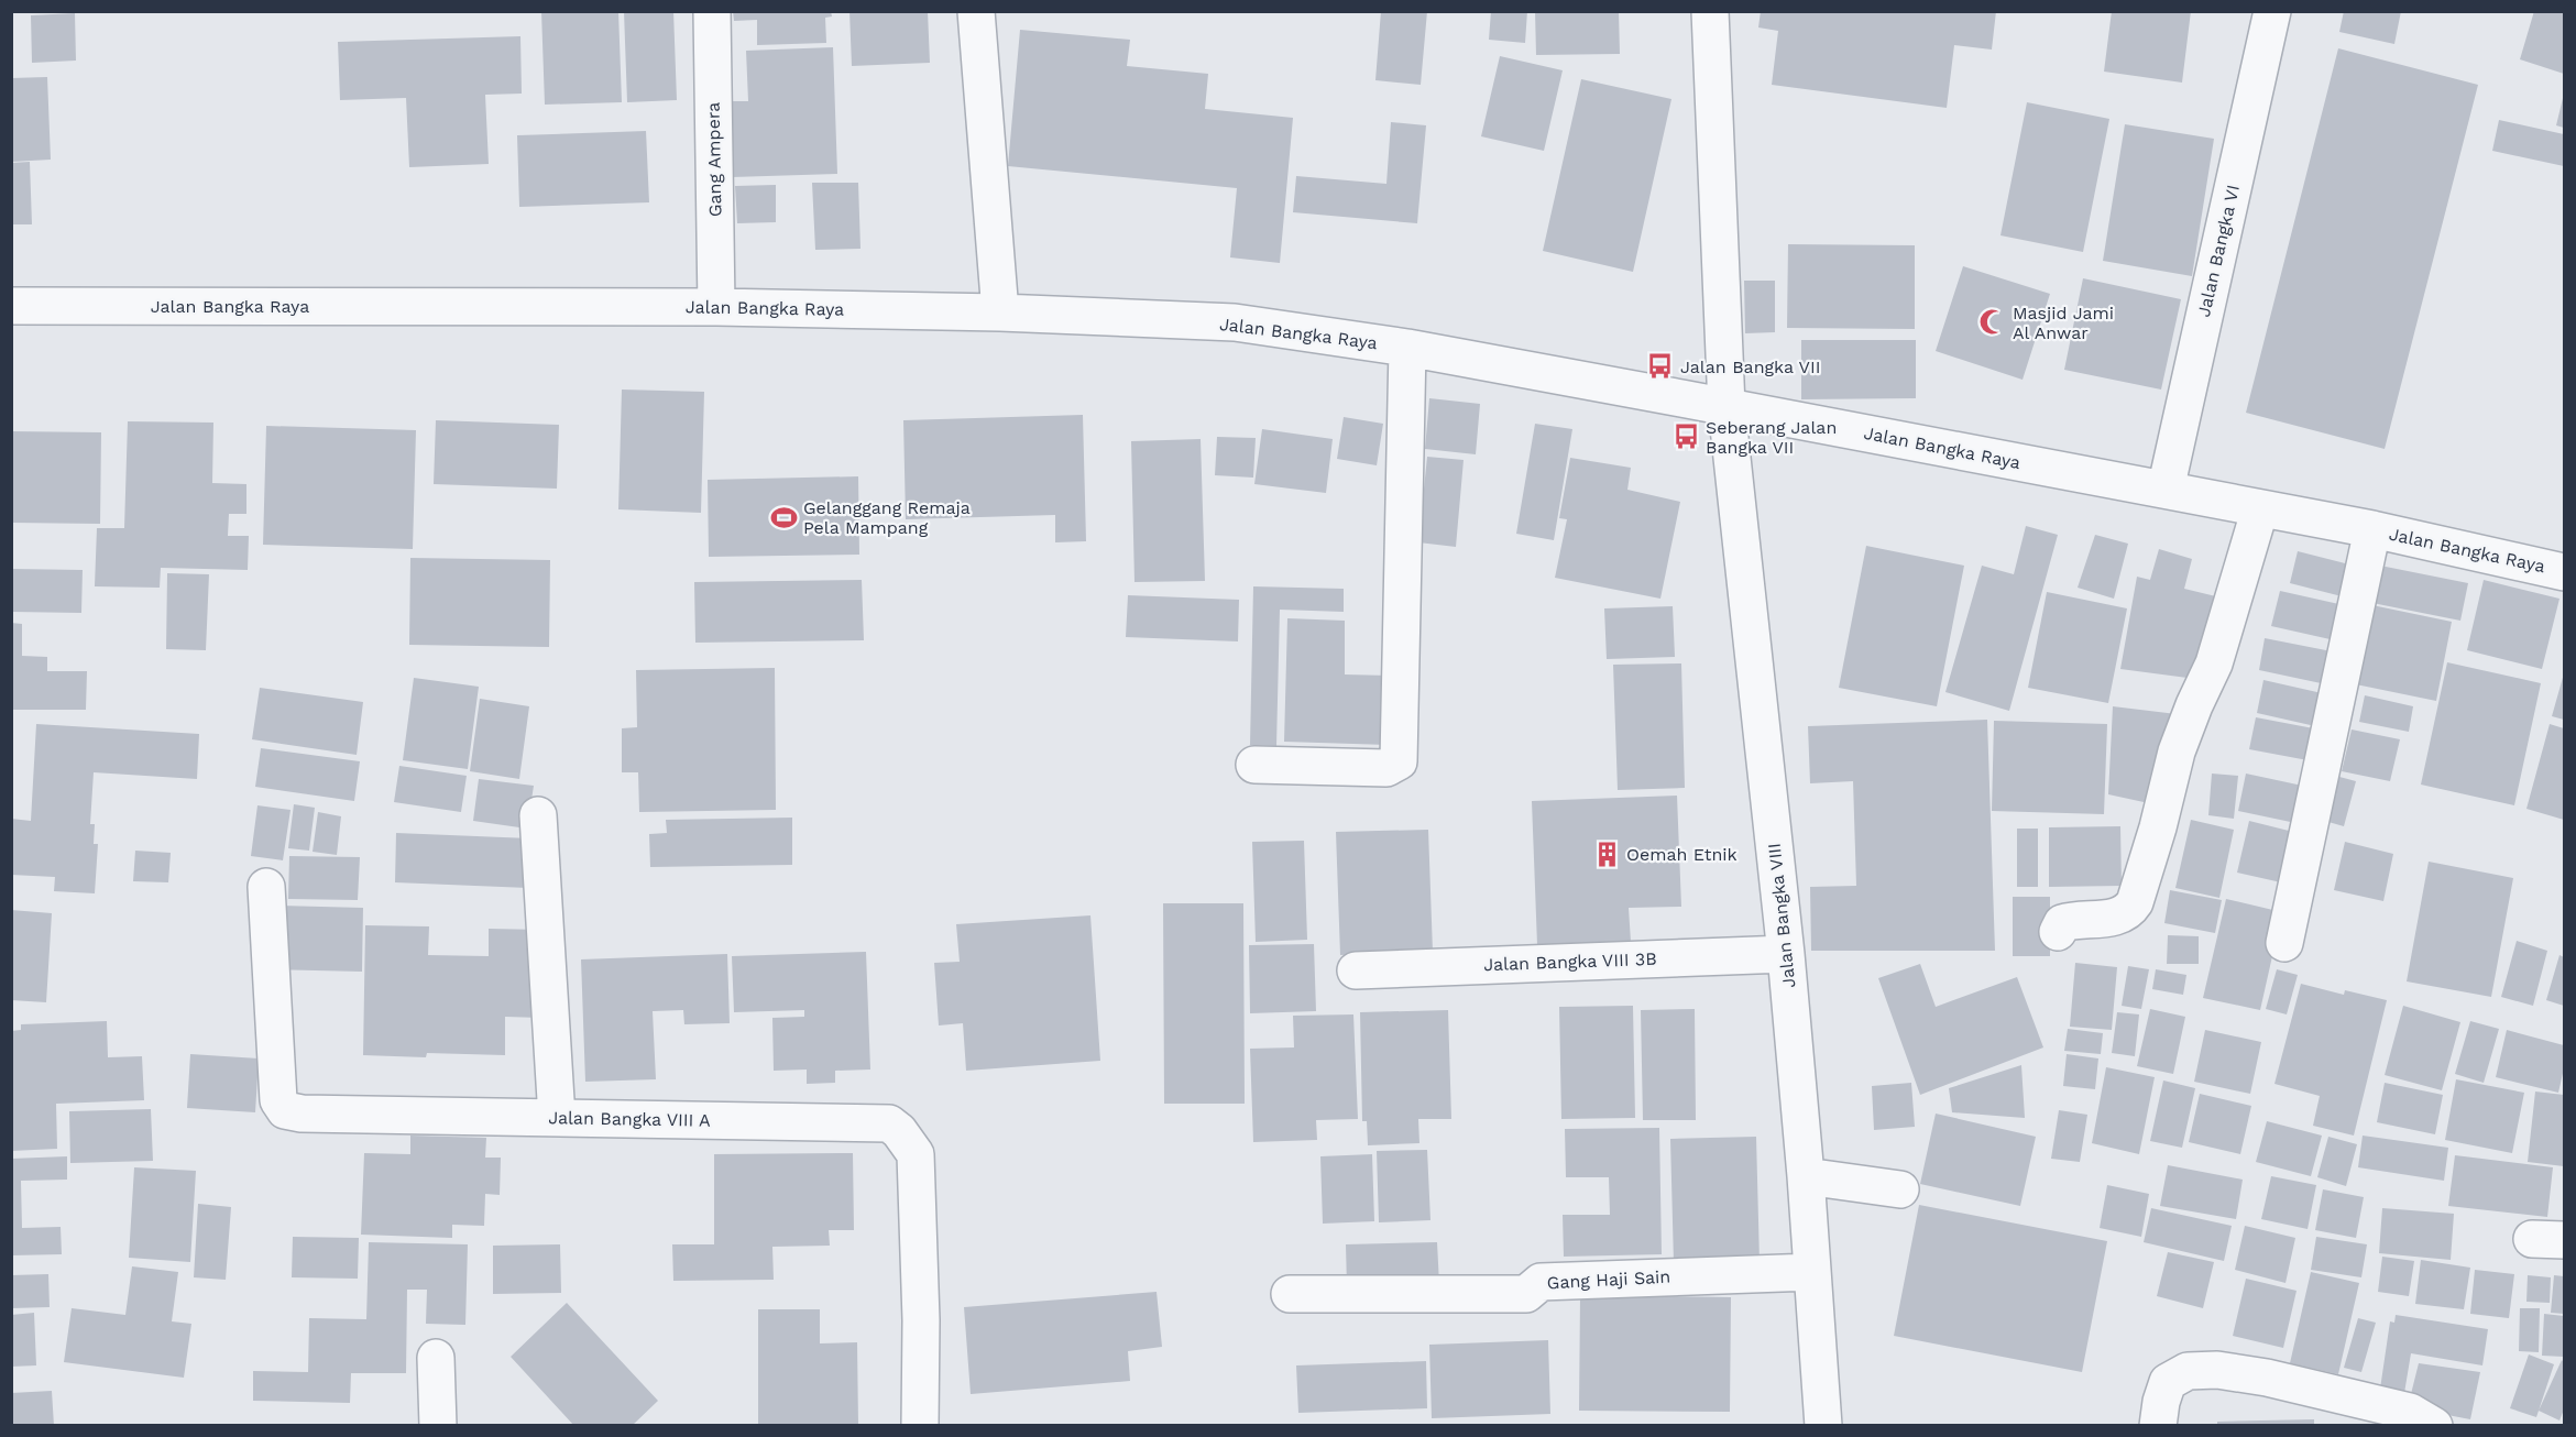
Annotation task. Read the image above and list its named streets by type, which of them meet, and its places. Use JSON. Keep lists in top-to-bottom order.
{
  "streets": {
    "street": [
      "Gang Ampera",
      "Jalan Bangka VI",
      "Jalan Bangka Raya",
      "Jalan Bangka VIII",
      "Jalan Bangka VIII 3B",
      "Jalan Bangka VIII A",
      "Gang Haji Sain"
    ]
  },
  "crossings": [
    ["Gang Ampera", "Jalan Bangka Raya"],
    ["Jalan Bangka VI", "Jalan Bangka Raya"],
    ["Jalan Bangka Raya", "Jalan Bangka VIII"],
    ["Jalan Bangka VIII", "Jalan Bangka VIII 3B"],
    ["Jalan Bangka VIII", "Gang Haji Sain"]
  ],
  "places": {
    "mosque": ["Masjid Jami Al Anwar"],
    "bus stop": ["Jalan Bangka VII", "Seberang Jalan Bangka VII"],
    "sports": ["Gelanggang Remaja Pela Mampang"],
    "building": ["Oemah Etnik"]
  }
}
